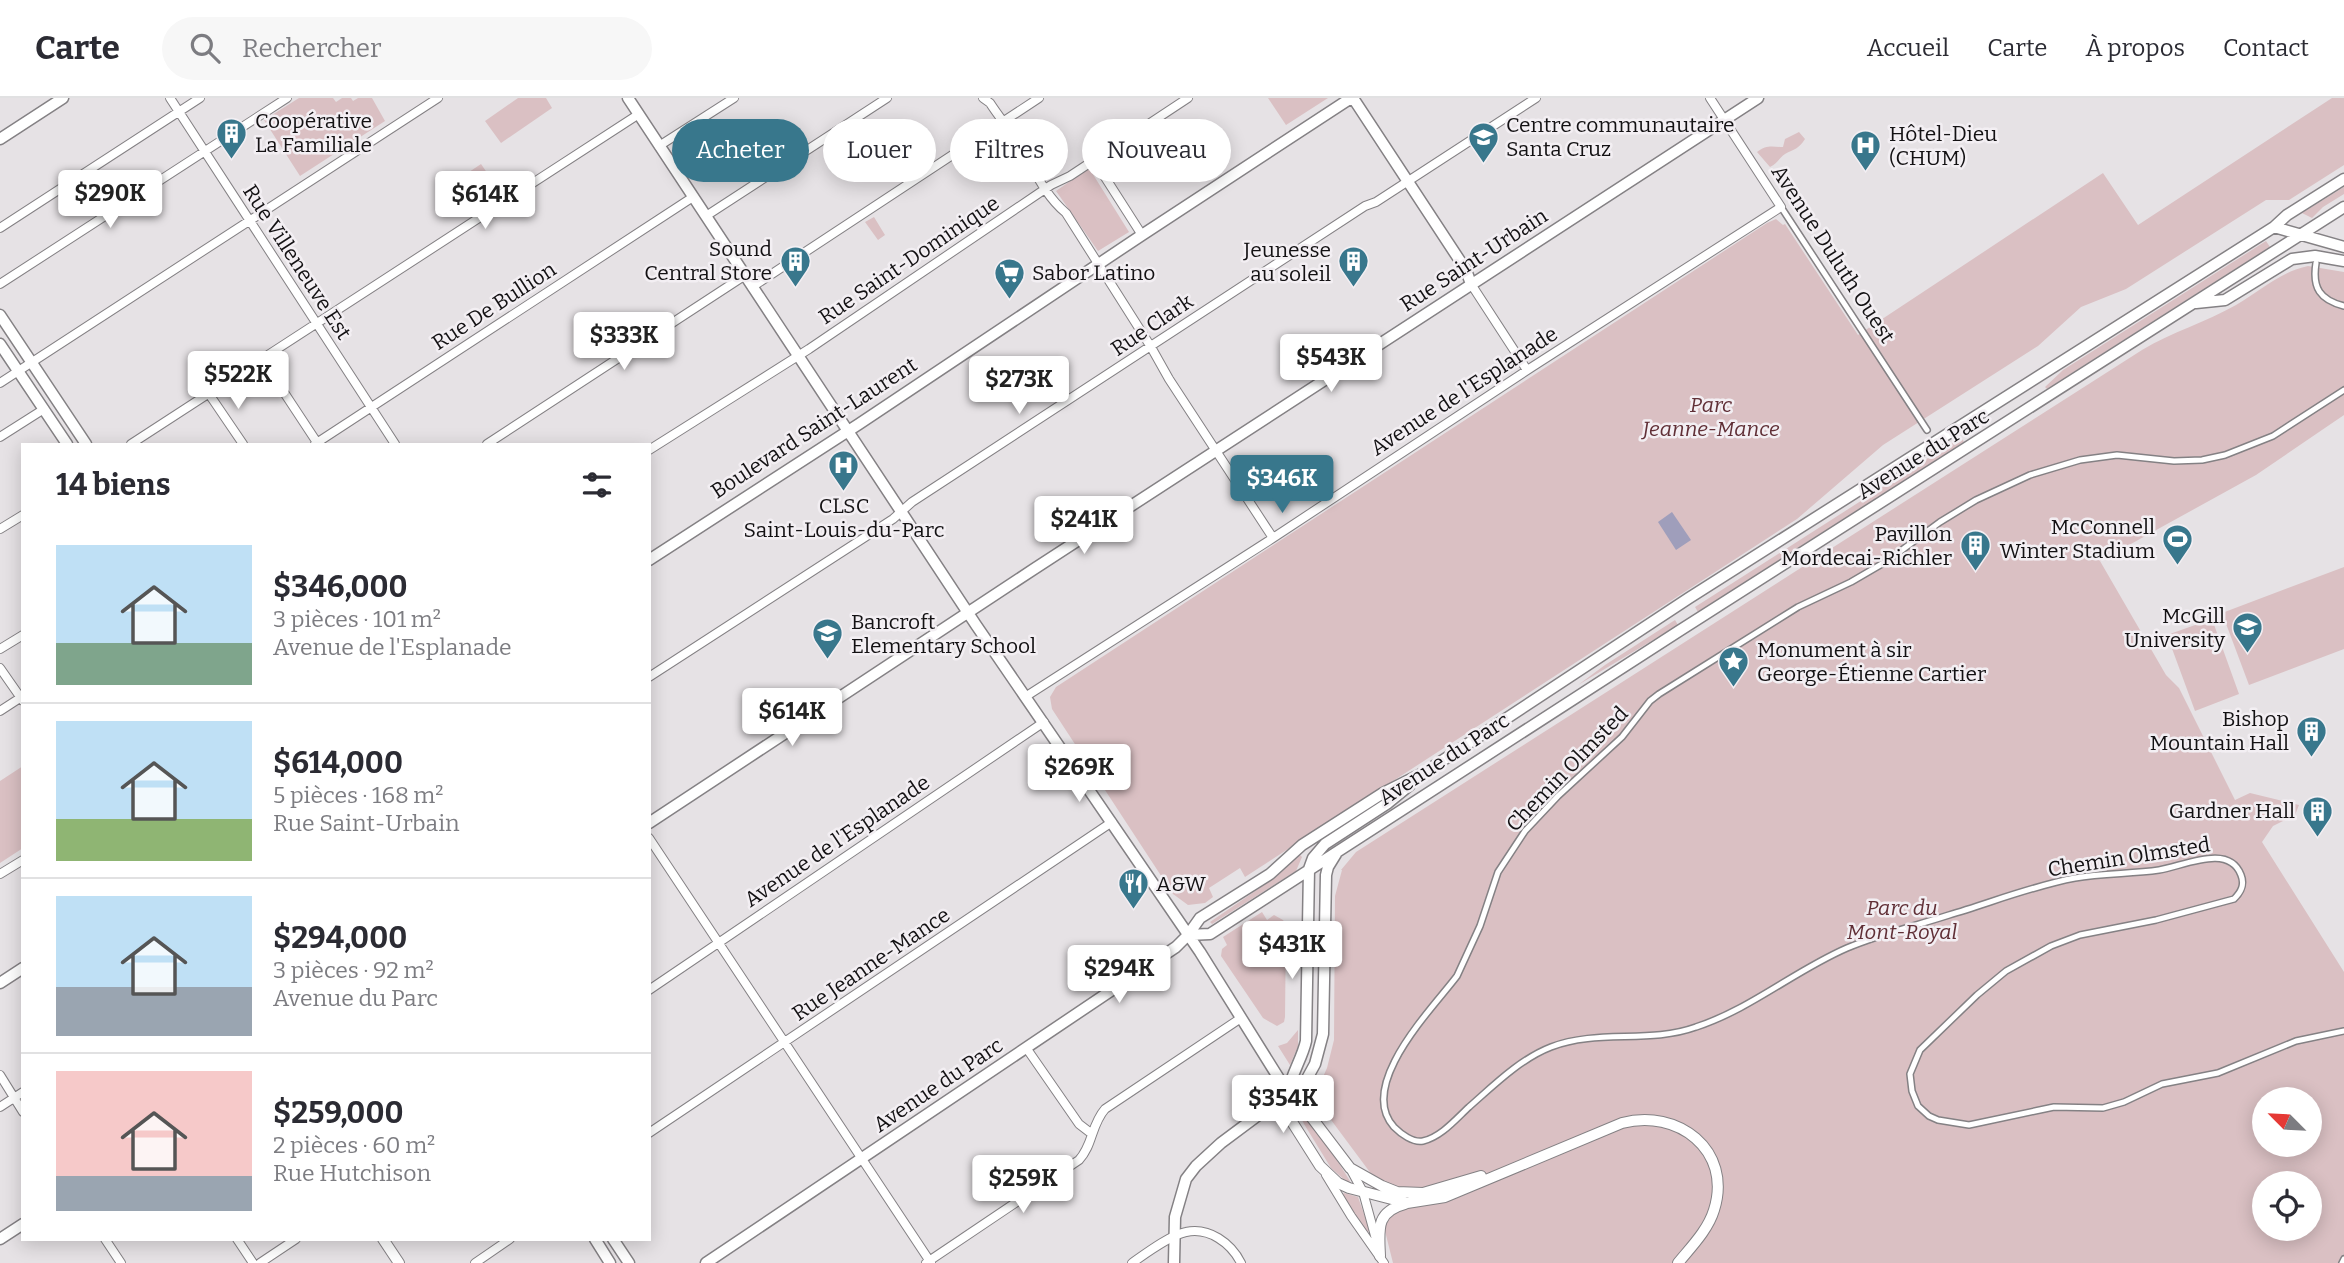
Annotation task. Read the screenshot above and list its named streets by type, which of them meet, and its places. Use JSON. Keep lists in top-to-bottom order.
{
  "streets": {
    "main road": ["Rue Saint-Urbain", "Boulevard Saint-Laurent", "Avenue du Parc"],
    "street": [
      "Avenue Duluth Ouest",
      "Rue Saint-Dominique",
      "Rue Villeneuve Est",
      "Rue De Bullion",
      "Rue Clark",
      "Avenue de l'Esplanade",
      "Chemin Olmsted",
      "Rue Jeanne-Mance"
    ]
  },
  "crossings": [
    ["Avenue Duluth Ouest", "Rue Saint-Urbain"],
    ["Avenue Duluth Ouest", "Avenue de l'Esplanade"],
    ["Rue Villeneuve Est", "Rue De Bullion"]
  ],
  "parks": ["Parc Jeanne-Mance", "Parc du Mont-Royal"],
  "places": {
    "building": [
      "Coopérative La Familiale",
      "Sound Central Store",
      "Jeunesse au soleil",
      "Pavillon Mordecai-Richler",
      "Bishop Mountain Hall",
      "Gardner Hall"
    ],
    "school or university": ["Centre communautaire Santa Cruz", "McGill University", "Bancroft Elementary School"],
    "hospital": ["Hôtel-Dieu (CHUM)", "CLSC Saint-Louis-du-Parc"],
    "supermarket": ["Sabor Latino"],
    "sports": ["McConnell Winter Stadium"],
    "place": ["Monument à sir George-Étienne Cartier"],
    "restaurant": ["A&W"]
  },
  "north": "top left",
  "page": {
    "header": "Carte",
    "search": "Rechercher",
    "nav": [
      "Accueil",
      "Carte",
      "À propos",
      "Contact"
    ],
    "chip": [
      "Acheter",
      "Louer",
      "Filtres",
      "Nouveau"
    ],
    "price": [
      "$290K",
      "$614K",
      "$333K",
      "$543K",
      "$522K",
      "$273K",
      "$346K",
      "$241K",
      "$614K",
      "$269K",
      "$431K",
      "$294K",
      "$354K",
      "$259K"
    ],
    "heading": "14 biens",
    "list": [
      {
        "name": "$346,000",
        "note": "3 pièces · 101 m² · Avenue de l'Esplanade"
      },
      {
        "name": "$614,000",
        "note": "5 pièces · 168 m² · Rue Saint-Urbain"
      },
      {
        "name": "$294,000",
        "note": "3 pièces · 92 m² · Avenue du Parc"
      },
      {
        "name": "$259,000",
        "note": "2 pièces · 60 m² · Rue Hutchison"
      }
    ]
  }
}
